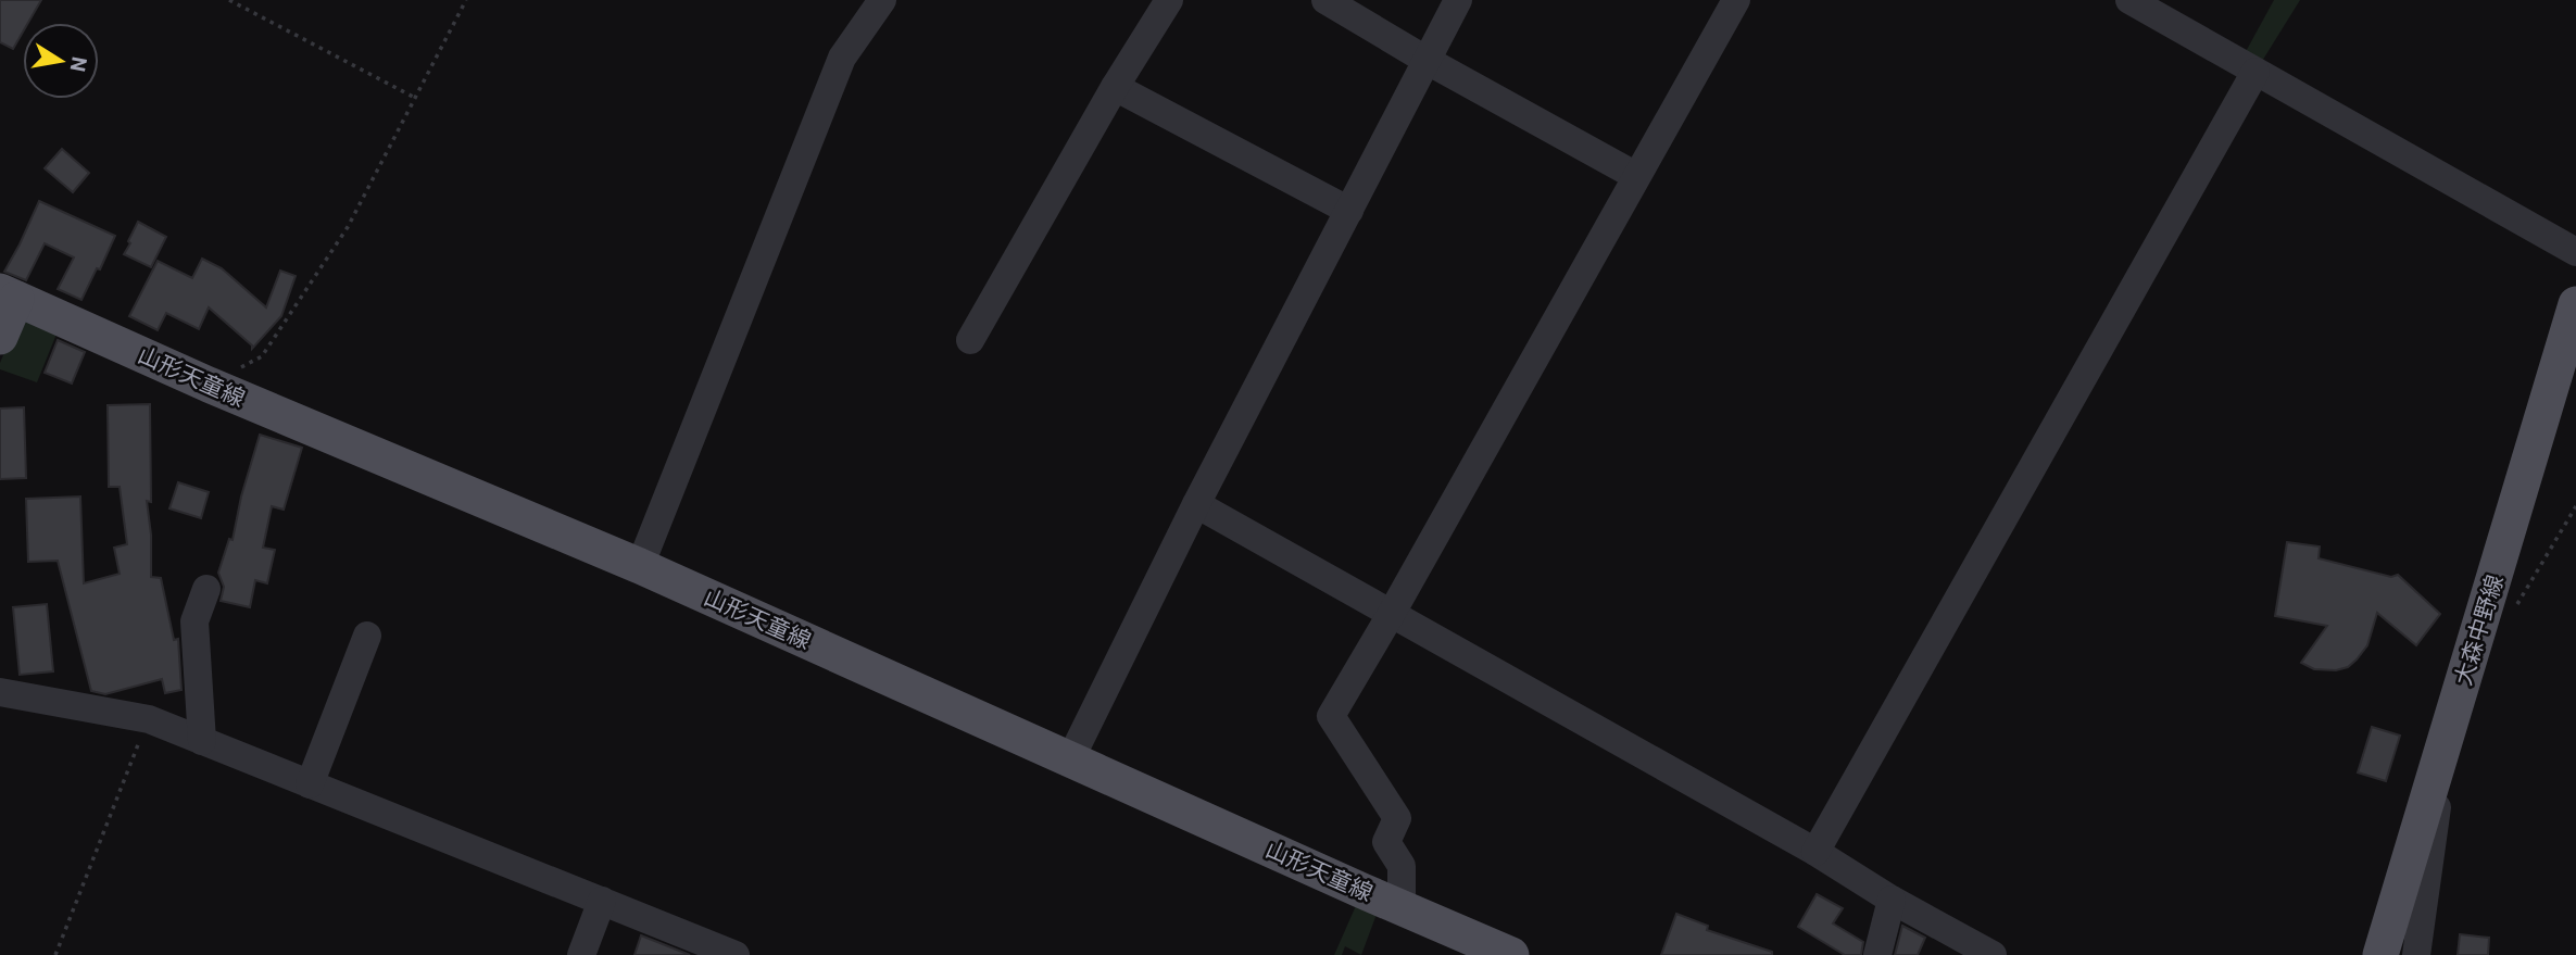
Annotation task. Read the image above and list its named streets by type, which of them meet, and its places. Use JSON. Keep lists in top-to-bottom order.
{
  "streets": {
    "main road": ["山形天童線", "大森中野線"]
  },
  "north": "right"
}
